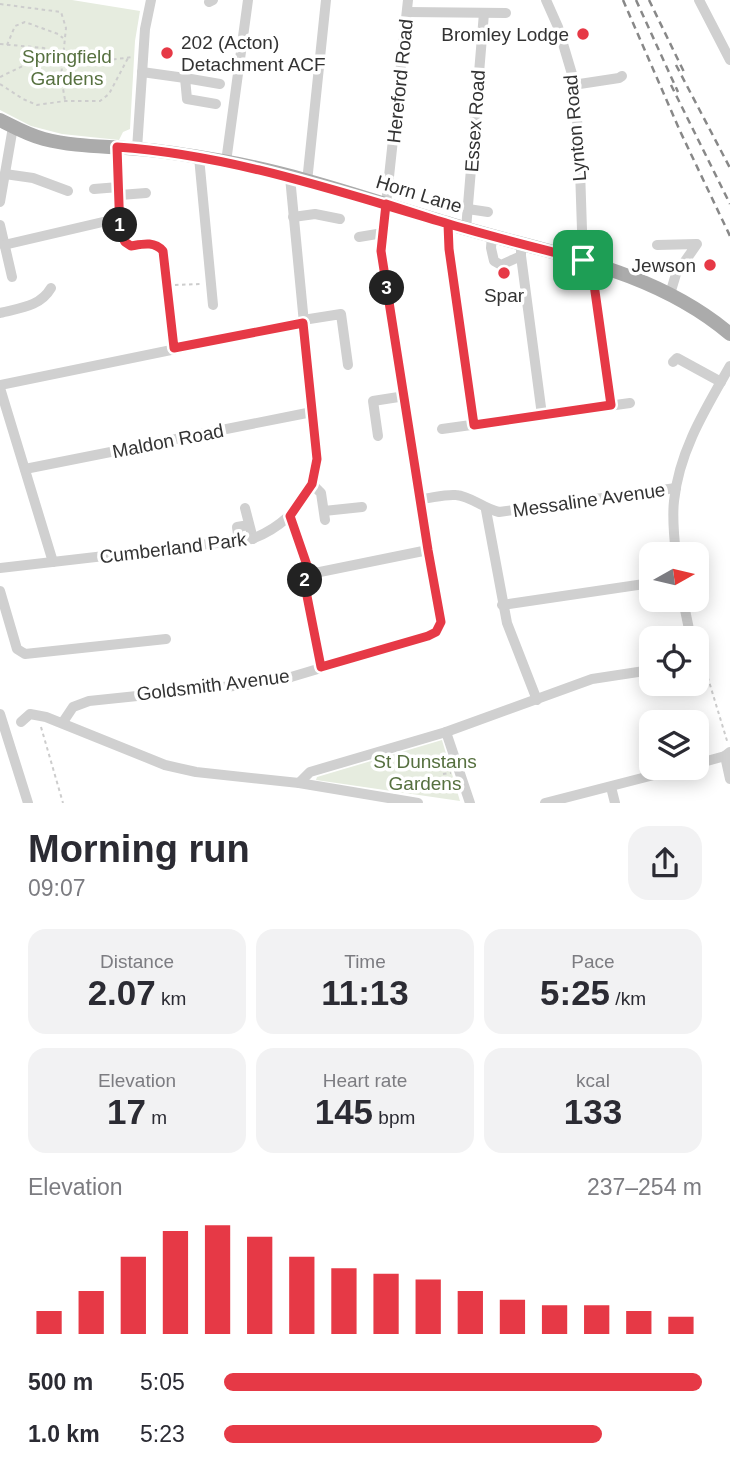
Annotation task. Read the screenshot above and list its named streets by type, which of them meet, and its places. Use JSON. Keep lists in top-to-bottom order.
{
  "streets": {
    "main road": ["Horn Lane"],
    "street": [
      "Hereford Road",
      "Essex Road",
      "Lynton Road",
      "Maldon Road",
      "Messaline Avenue",
      "Cumberland Park",
      "Goldsmith Avenue"
    ]
  },
  "crossings": [
    ["Hereford Road", "Horn Lane"],
    ["Hereford Road", "Messaline Avenue"],
    ["Hereford Road", "Goldsmith Avenue"],
    ["Essex Road", "Horn Lane"],
    ["Lynton Road", "Horn Lane"]
  ],
  "parks": ["Springfield Gardens", "St Dunstans Gardens"],
  "places": [
    "Bromley Lodge",
    "202 (Acton) Detachment ACF",
    "Jewson",
    "Spar"
  ],
  "north": "right",
  "page": {
    "pins": ["1", "3", "2"],
    "heading": ["Morning run", "09:07"],
    "stats": [
      ["Distance", "2.07 km"],
      ["Time", "11:13"],
      ["Pace", "5:25 /km"],
      ["Elevation", "17 m"],
      ["Heart rate", "145 bpm"],
      ["kcal", "133"]
    ],
    "chart": ["Elevation", "237–254 m"],
    "list": [
      {
        "name": "500 m",
        "note": "5:05"
      },
      {
        "name": "1.0 km",
        "note": "5:23"
      }
    ]
  }
}
